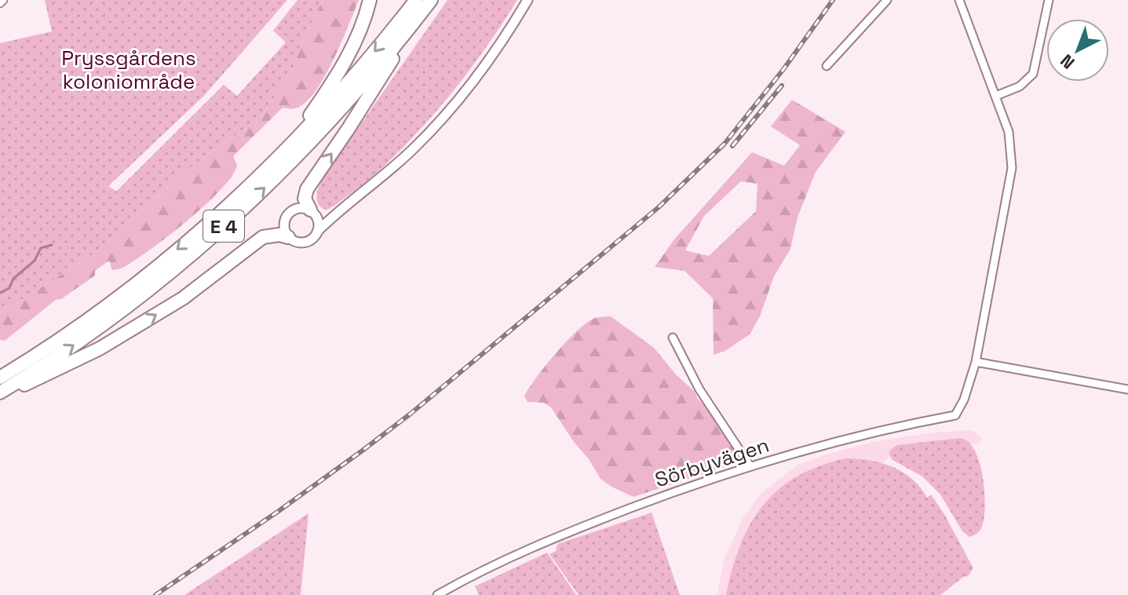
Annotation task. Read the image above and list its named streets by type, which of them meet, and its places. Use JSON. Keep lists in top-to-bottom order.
{
  "streets": {
    "highway": ["E 4"],
    "street": ["Sörbyvägen"]
  },
  "parks": ["Pryssgårdens koloniområde"],
  "north": "bottom left"
}
